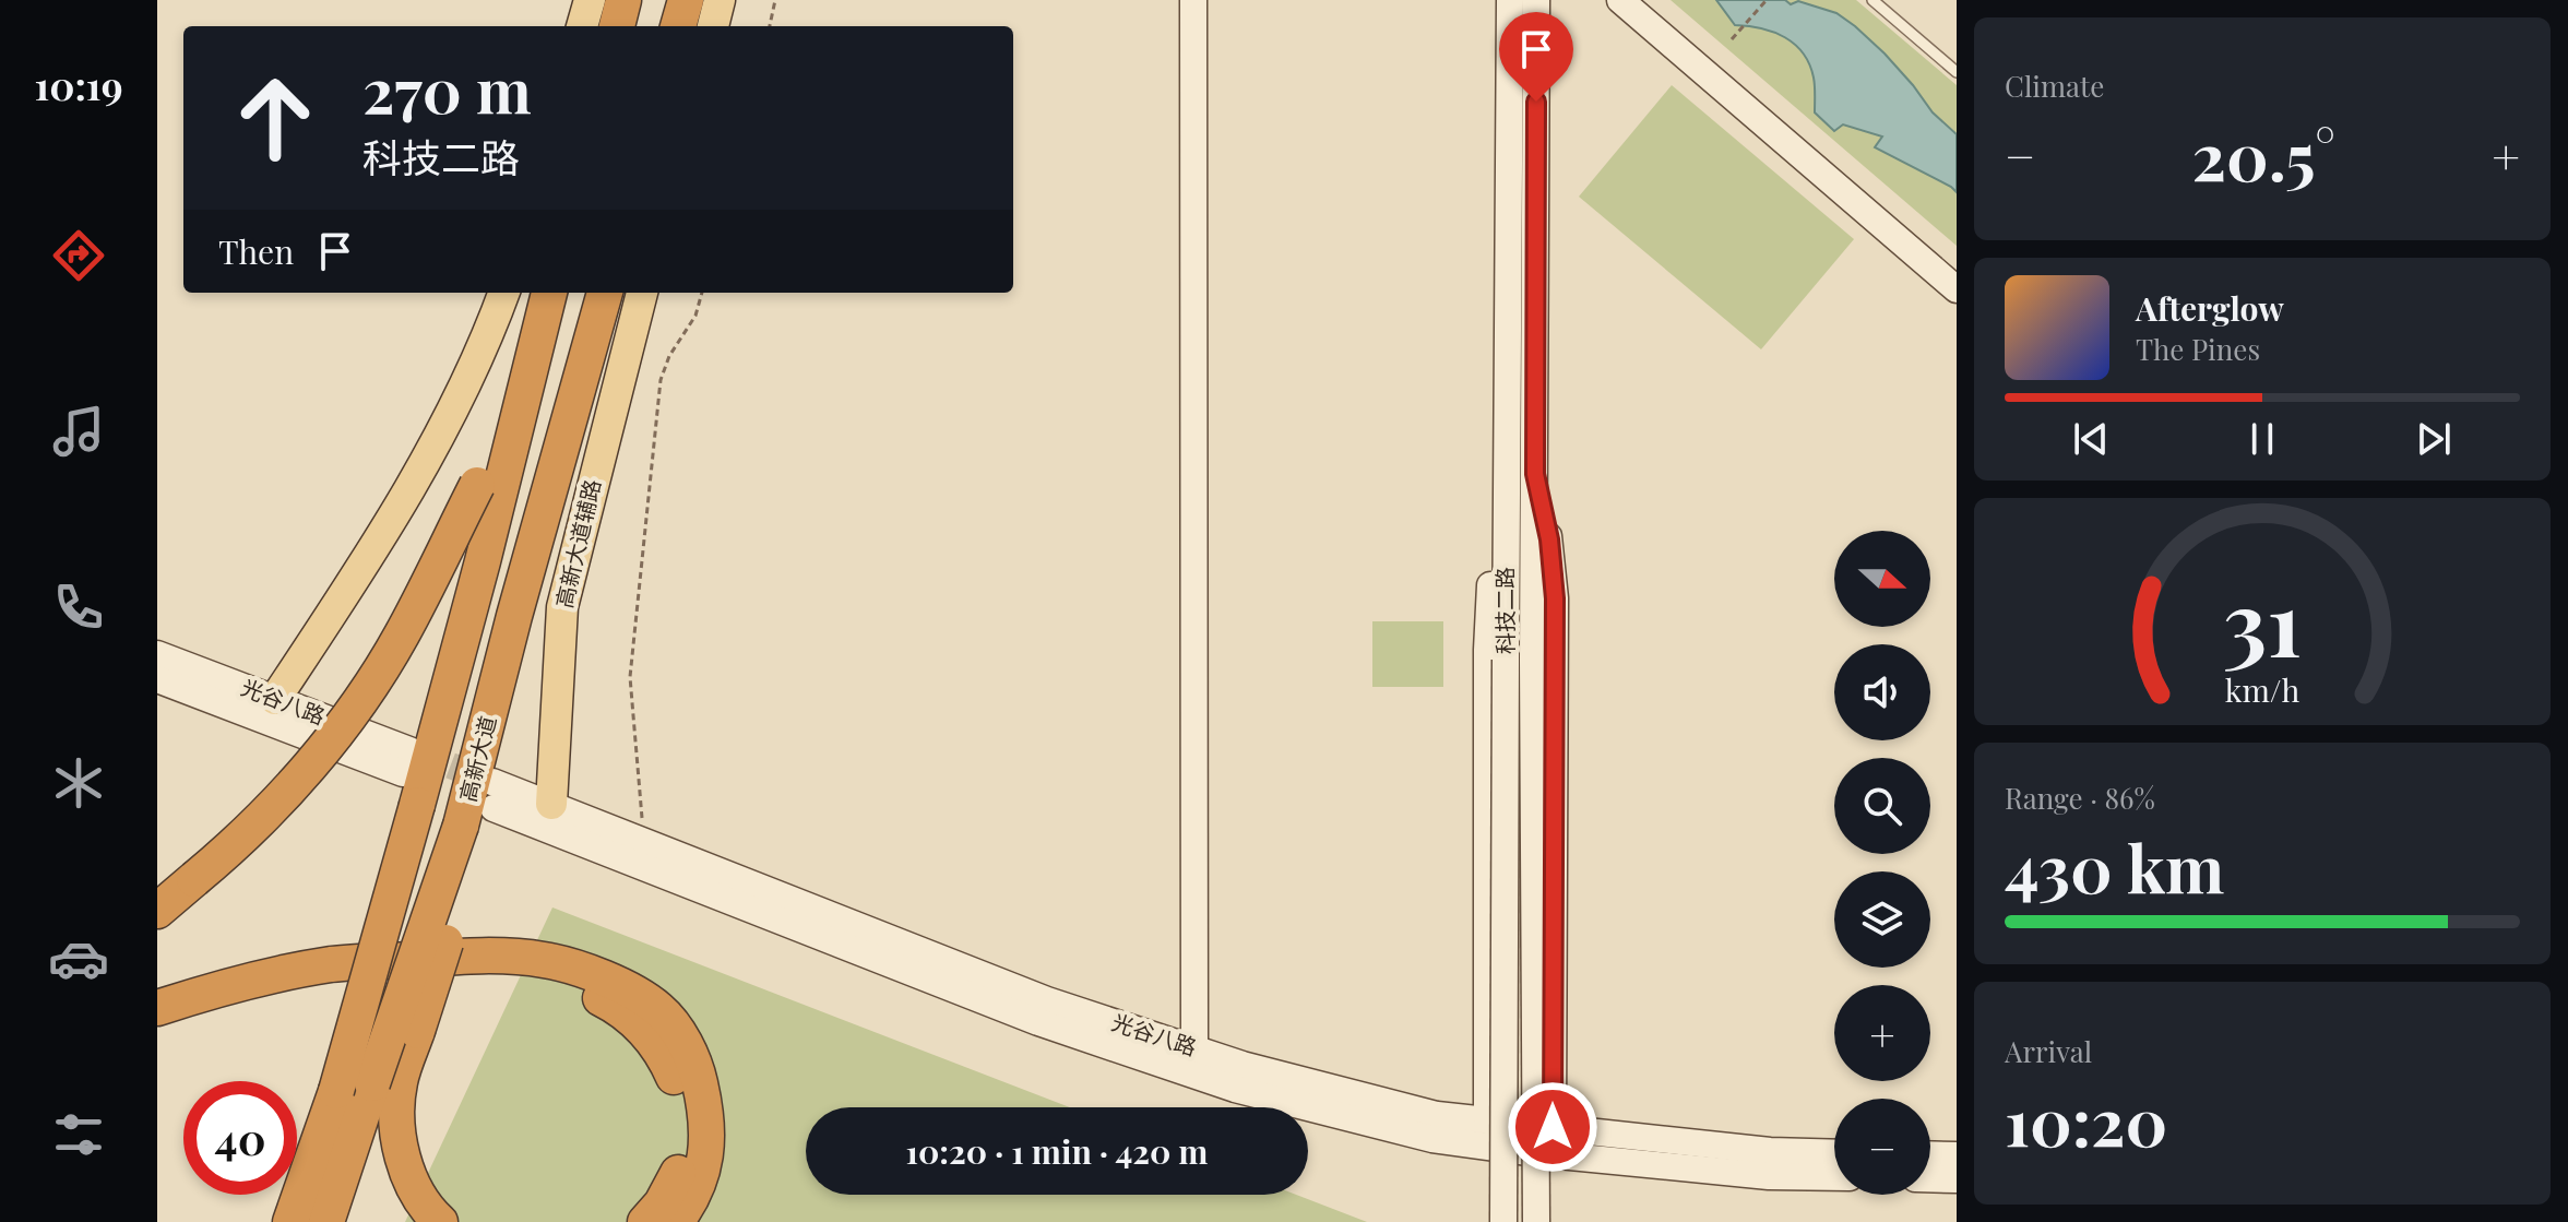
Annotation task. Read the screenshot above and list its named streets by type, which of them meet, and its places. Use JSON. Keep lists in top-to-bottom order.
{
  "streets": {
    "highway": ["高新大道"],
    "main road": ["高新大道辅路"],
    "street": ["科技二路", "光谷八路"]
  },
  "crossings": [
    ["高新大道辅路", "光谷八路"],
    ["光谷八路", "高新大道"]
  ],
  "north": "right",
  "page": {
    "tabs": "10:19",
    "tile": [
      "Climate",
      ["Range · 86%", "430 km"],
      ["Arrival", "10:20"]
    ],
    "turn": ["270 m", "科技二路"],
    "heat": ["−", "20.5°", "+"],
    "then": "Then",
    "song": ["Afterglow", "The Pines"],
    "map_buttons": ["+", "−"],
    "limit": "40",
    "trip": "10:20 · 1 min · 420 m",
    "gauge": ["31", "km/h"]
  }
}
